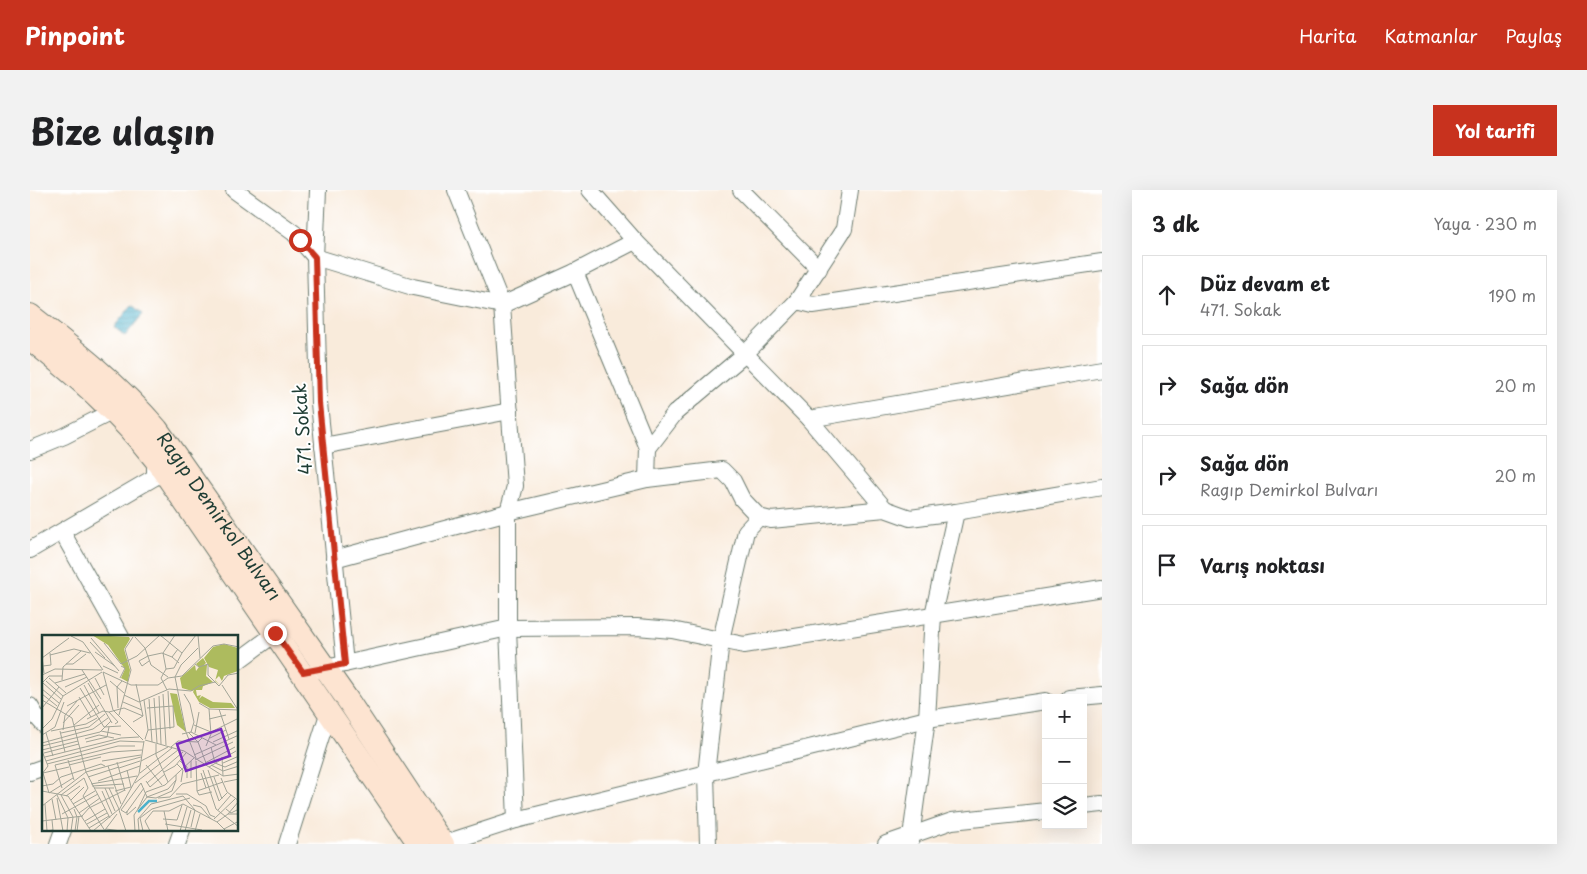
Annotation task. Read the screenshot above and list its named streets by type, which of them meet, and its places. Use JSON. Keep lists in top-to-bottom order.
{
  "streets": {
    "main road": ["Ragıp Demirkol Bulvarı"],
    "street": ["471. Sokak"]
  },
  "crossings": [
    ["471. Sokak", "Ragıp Demirkol Bulvarı"]
  ],
  "page": {
    "header": "Pinpoint",
    "nav": ["Harita", "Katmanlar", "Paylaş"],
    "title": "Bize ulaşın",
    "buttons": "Yol tarifi",
    "heading": ["3 dk", "Yaya · 230 m"],
    "list": [
      ["Düz devam et", "471. Sokak", "190 m"],
      ["Sağa dön", "20 m"],
      ["Sağa dön", "Ragıp Demirkol Bulvarı", "20 m"],
      "Varış noktası"
    ],
    "map_buttons": ["+", "−"]
  }
}
